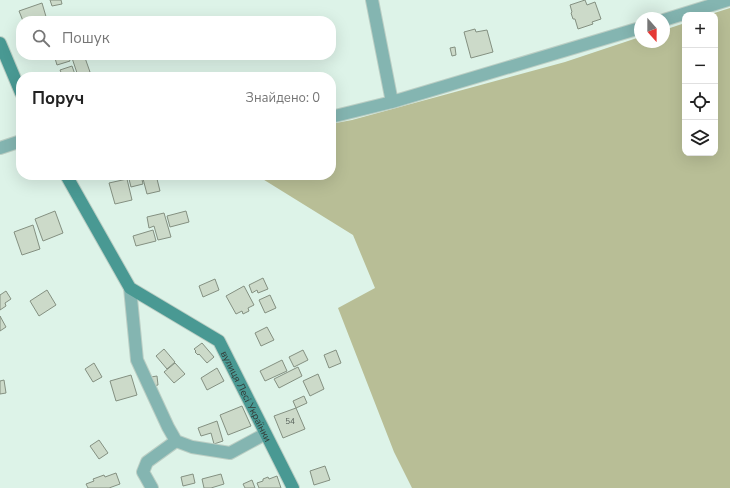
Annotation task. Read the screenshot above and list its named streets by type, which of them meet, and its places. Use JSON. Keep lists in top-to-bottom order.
{
  "streets": {
    "street": ["вулиця Лесі Українки"]
  },
  "house_numbers": ["54"],
  "north": "bottom",
  "page": {
    "map_buttons": ["+", "−"],
    "search": "Пошук",
    "heading": ["Поруч", "Знайдено: 0"]
  }
}
